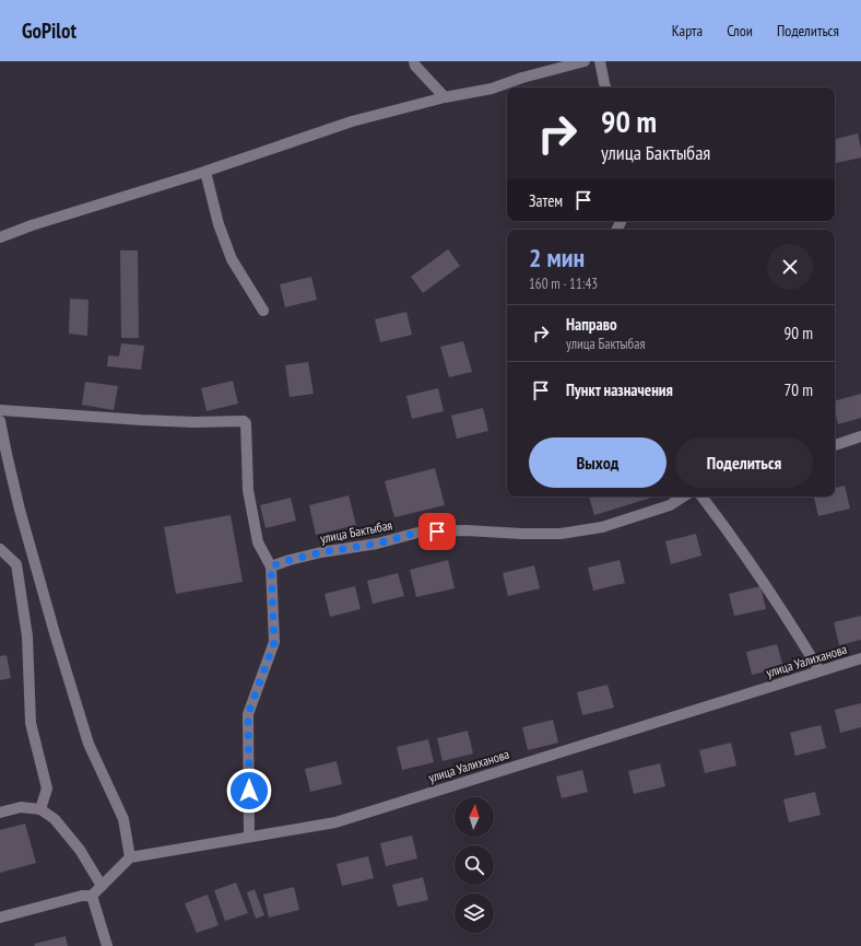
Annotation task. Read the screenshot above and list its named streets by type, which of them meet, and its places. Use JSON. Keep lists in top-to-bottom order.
{
  "streets": {
    "street": ["улица Бактыбая", "улица Уалиханова"]
  },
  "north": "top",
  "page": {
    "header": "GoPilot",
    "nav": ["Карта", "Слои", "Поделиться"],
    "turn": ["90 m", "улица Бактыбая"],
    "then": "Затем",
    "heading": ["2 мин", "160 m · 11:43"],
    "list": [
      {
        "name": "Направо",
        "note": "улица Бактыбая",
        "value": "90 m"
      },
      {
        "name": "Пункт назначения",
        "value": "70 m"
      }
    ],
    "buttons": ["Выход", "Поделиться"]
  }
}
